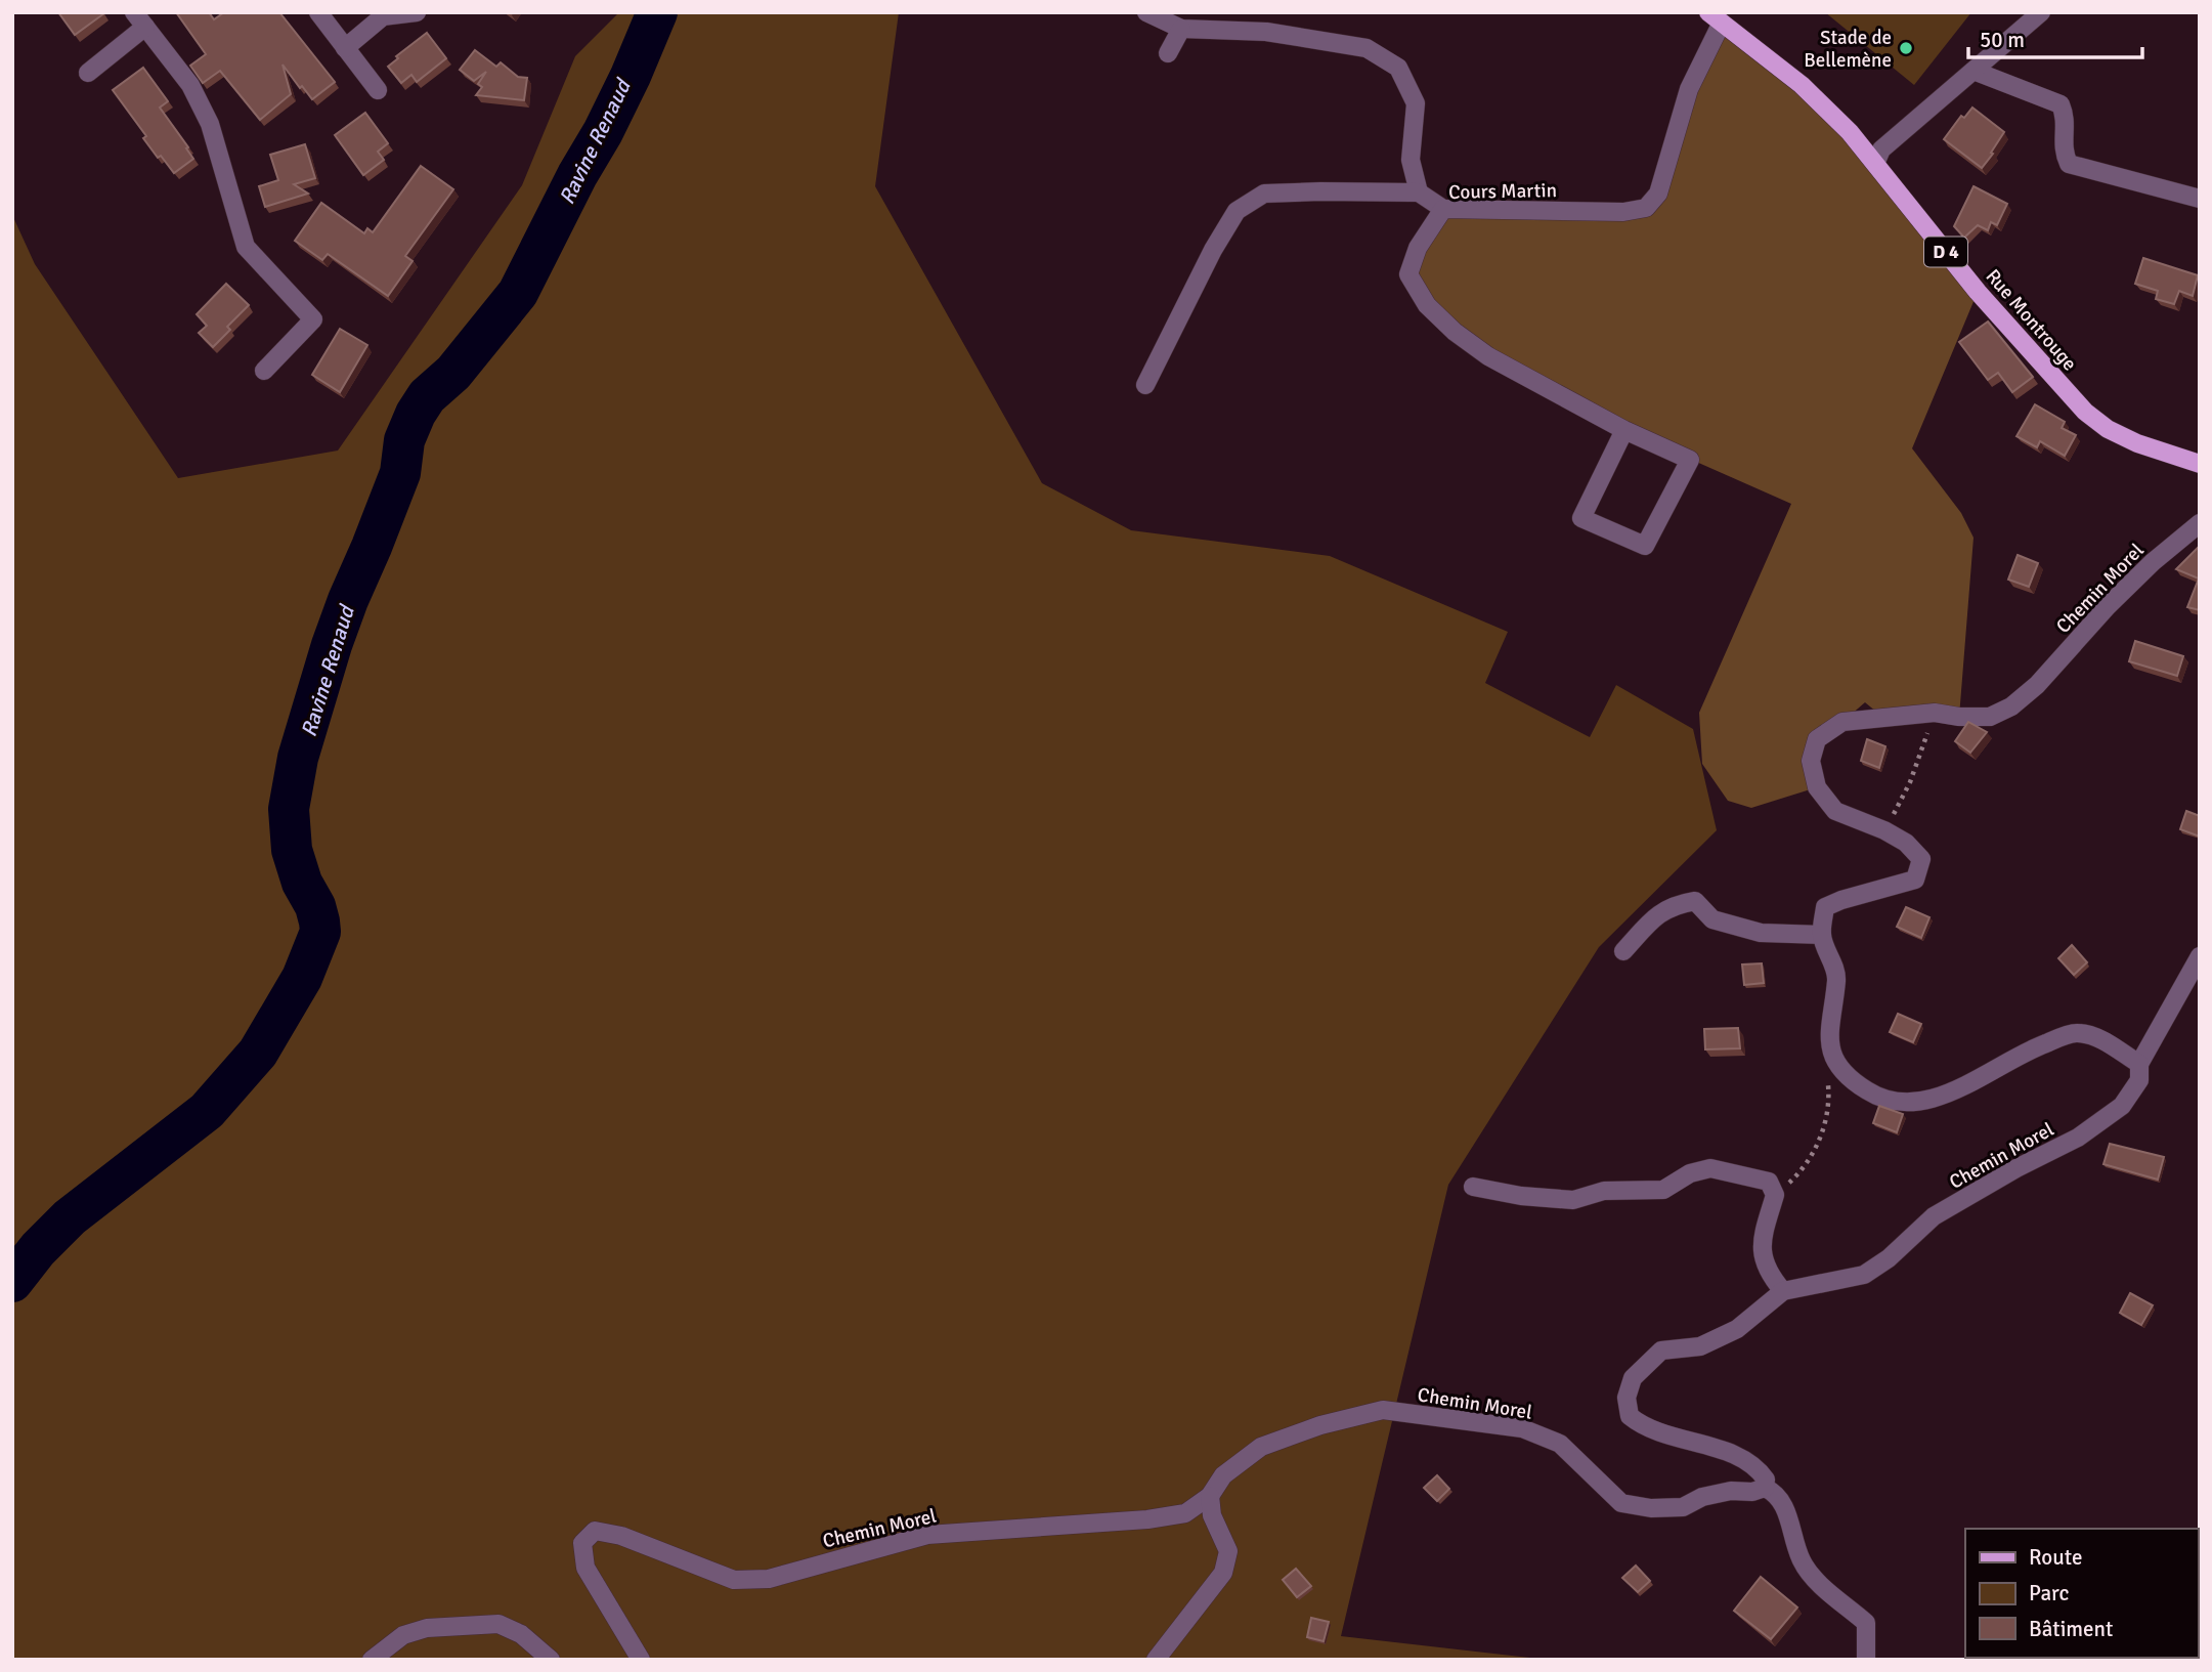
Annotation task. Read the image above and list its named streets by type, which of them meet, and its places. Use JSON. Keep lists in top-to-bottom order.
{
  "streets": {
    "main road": ["D 4", "Rue Montrouge"],
    "street": ["Cours Martin", "Chemin Morel"]
  },
  "crossings": [
    ["Cours Martin", "Rue Montrouge"]
  ],
  "water": ["Ravine Renaud"],
  "places": ["Stade de Bellemène"],
  "legend": ["Route", "Parc", "Bâtiment"],
  "scale_bar": "50 m"
}
